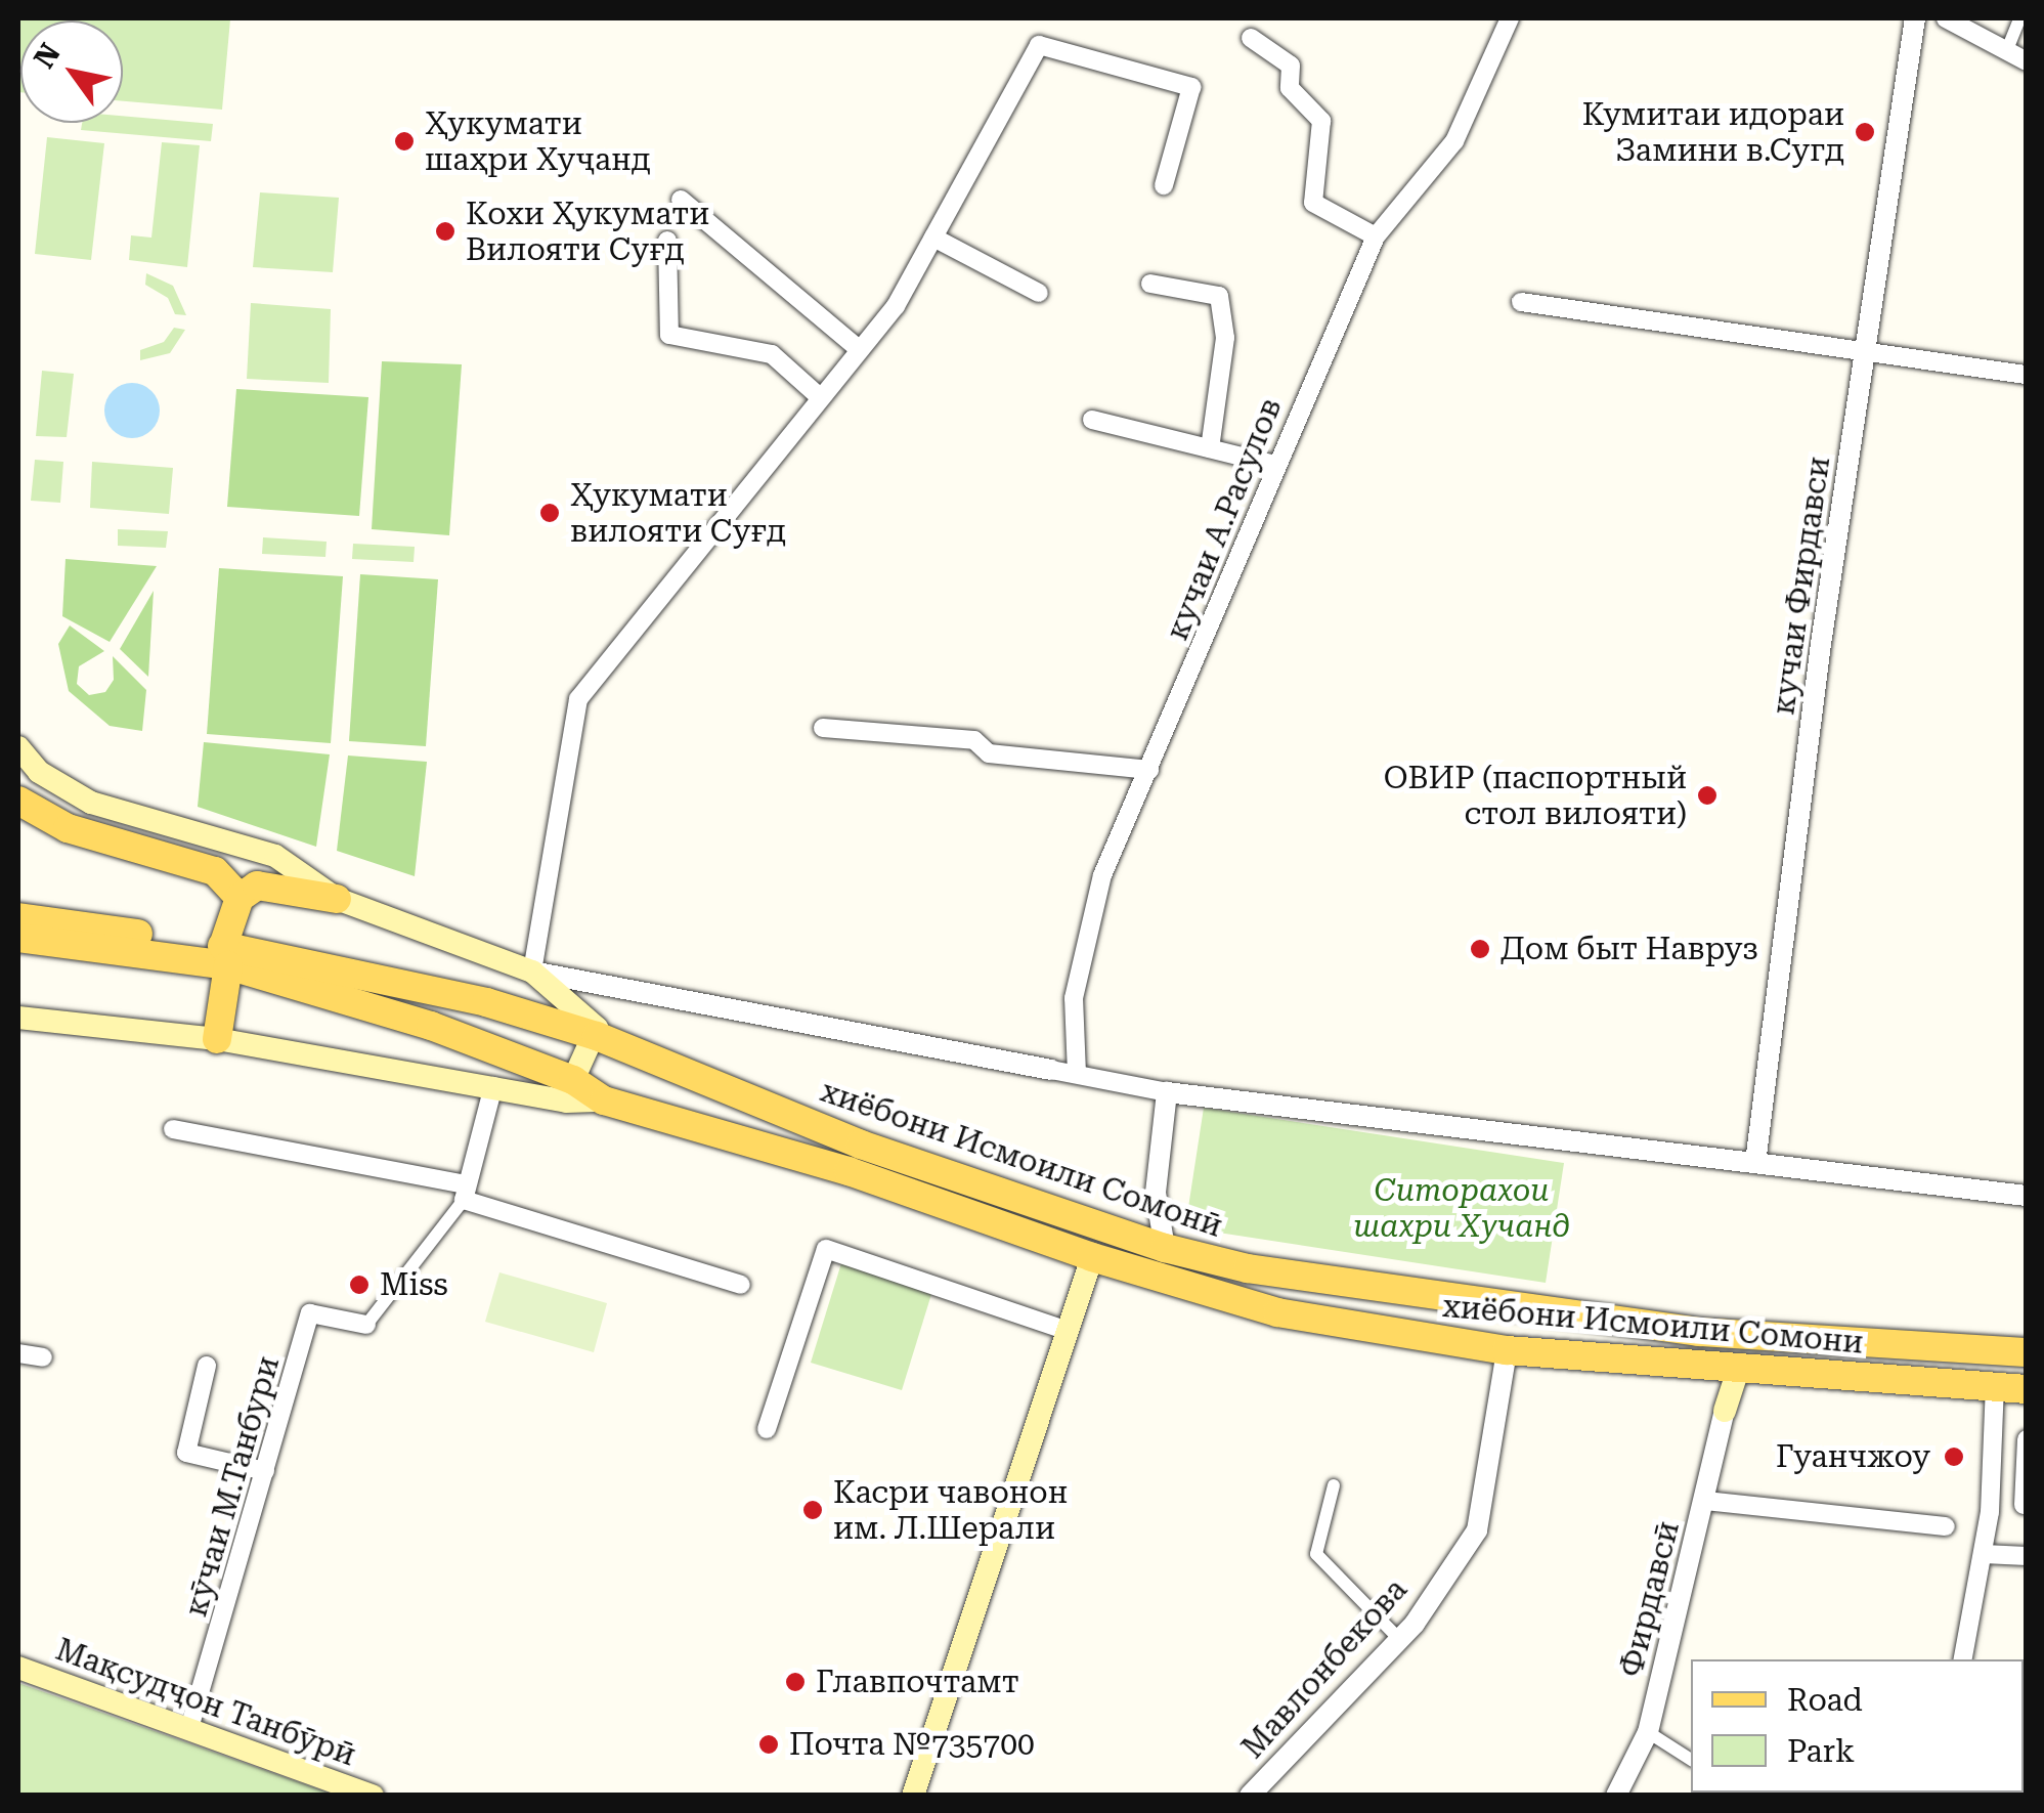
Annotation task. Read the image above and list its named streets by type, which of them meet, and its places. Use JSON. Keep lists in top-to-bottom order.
{
  "streets": {
    "main road": ["хиёбони Исмоили Сомонӣ", "хиёбони Исмоили Сомони", "Мақсудҷон Танбӯрӣ"],
    "street": [
      "кучаи А.Расулов",
      "кучаи Фирдавси",
      "кӯчаи М.Танбури",
      "Фирдавсӣ",
      "Мавлонбекова"
    ]
  },
  "crossings": [
    ["хиёбони Исмоили Сомонӣ", "хиёбони Исмоили Сомони"],
    ["хиёбони Исмоили Сомони", "Мавлонбекова"],
    ["кӯчаи М.Танбури", "Мақсудҷон Танбӯрӣ"]
  ],
  "parks": ["Ситорахои шахри Хучанд"],
  "places": [
    "Кумитаи идораи Замини в.Сугд",
    "Ҳукумати шаҳри Хуҷанд",
    "Кохи Ҳукумати Вилояти Суғд",
    "Ҳукумати вилояти Суғд",
    "ОВИР (паспортный стол вилояти)",
    "Дом быт Навруз",
    "Miss",
    "Гуанчжоу",
    "Касри чавонон им. Л.Шерали",
    "Главпочтамт",
    "Почта №735700"
  ],
  "legend": ["Road", "Park"],
  "north": "top left"
}
